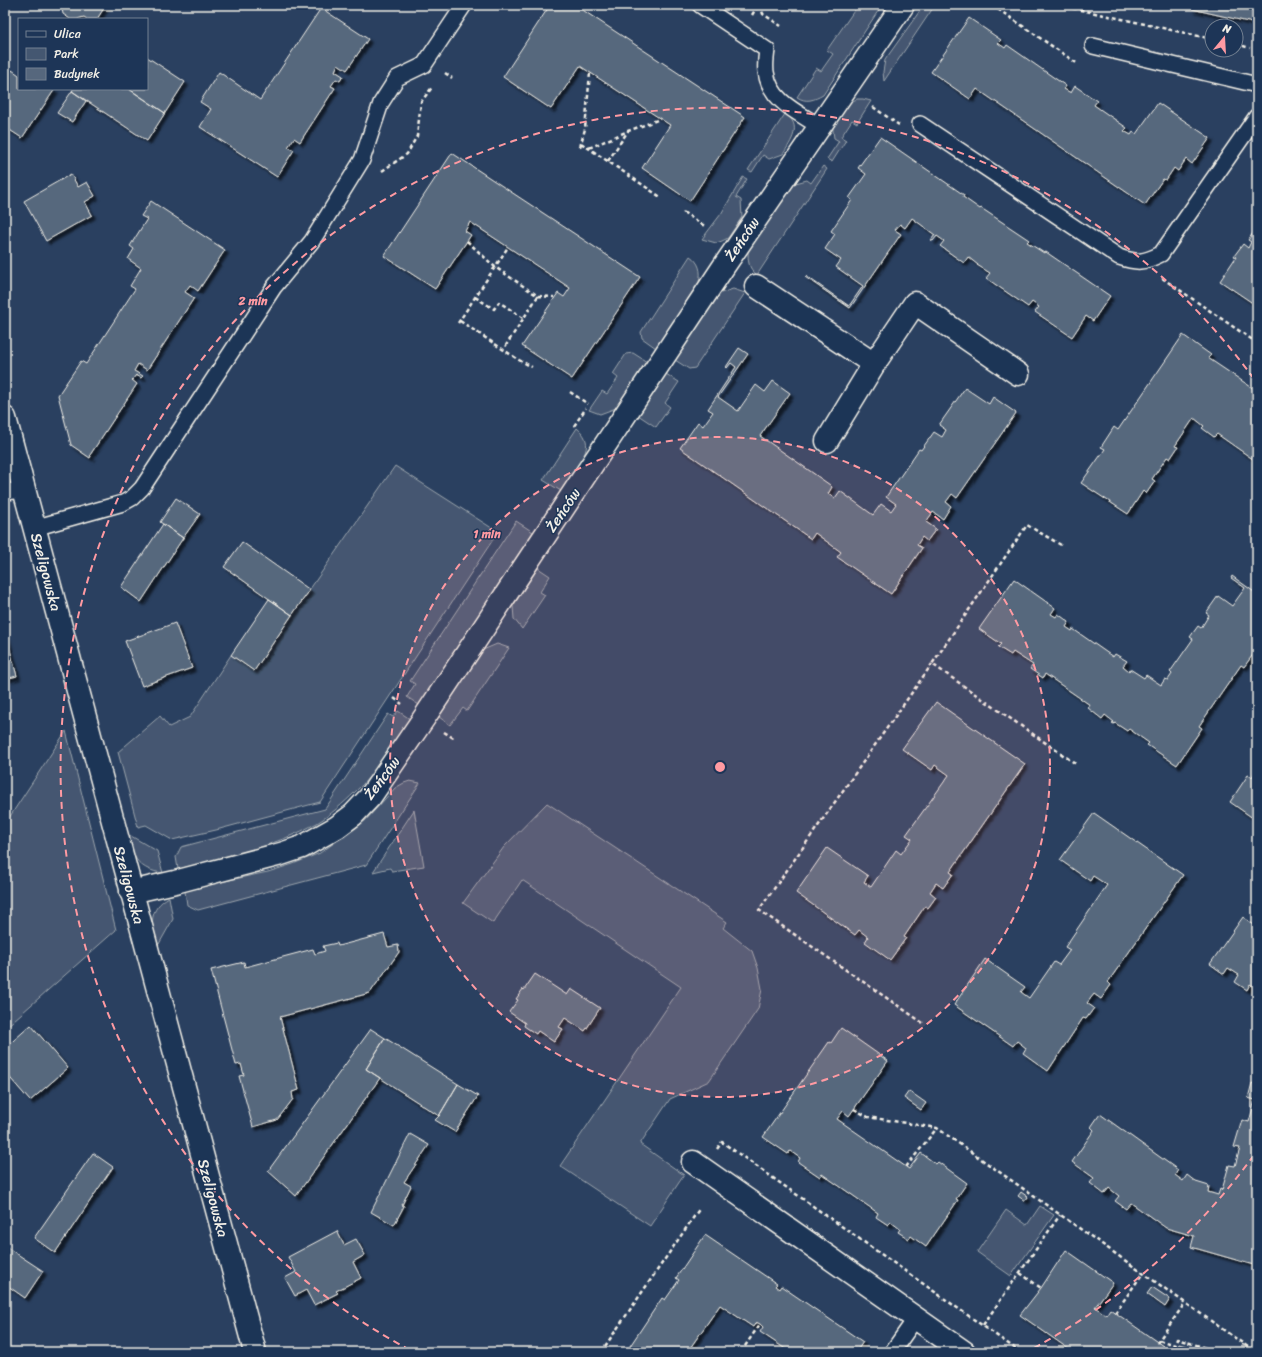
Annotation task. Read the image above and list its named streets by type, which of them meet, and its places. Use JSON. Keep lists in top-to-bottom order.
{
  "streets": {
    "street": ["Żeńców", "Szeligowska"]
  },
  "crossings": [
    ["Żeńców", "Szeligowska"]
  ],
  "legend": ["Ulica", "Park", "Budynek"],
  "north": "top",
  "rings": ["2 min", "1 min"]
}
